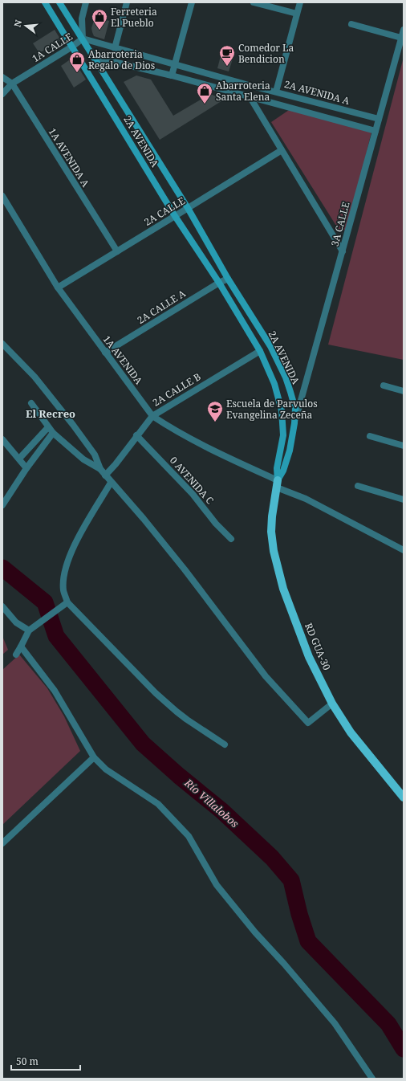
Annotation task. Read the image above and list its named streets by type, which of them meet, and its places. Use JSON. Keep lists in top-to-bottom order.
{
  "streets": {
    "main road": ["RD GUA-30"],
    "street": [
      "1A CALLE",
      "2A AVENIDA A",
      "2A AVENIDA",
      "1A AVENIDA A",
      "2A CALLE",
      "3A CALLE",
      "2A CALLE A",
      "1A AVENIDA",
      "2A CALLE B",
      "0 AVENIDA C"
    ]
  },
  "crossings": [
    ["1A CALLE", "2A AVENIDA A"],
    ["1A CALLE", "2A AVENIDA"],
    ["1A CALLE", "1A AVENIDA A"],
    ["2A AVENIDA A", "2A AVENIDA"],
    ["2A AVENIDA A", "3A CALLE"],
    ["2A AVENIDA", "2A CALLE"],
    ["2A AVENIDA", "3A CALLE"],
    ["2A AVENIDA", "2A CALLE A"],
    ["2A AVENIDA", "1A AVENIDA"],
    ["2A AVENIDA", "2A CALLE B"],
    ["2A AVENIDA", "RD GUA-30"],
    ["1A AVENIDA A", "2A CALLE"],
    ["2A CALLE", "1A AVENIDA"],
    ["2A CALLE A", "1A AVENIDA"],
    ["1A AVENIDA", "2A CALLE B"],
    ["1A AVENIDA", "RD GUA-30"],
    ["2A CALLE B", "0 AVENIDA C"]
  ],
  "districts": ["El Recreo"],
  "water": ["Río Villalobos"],
  "places": {
    "shop": ["Ferreteria El Pueblo", "Abarroteria Regalo de Dios", "Abarroteria Santa Elena"],
    "cafe": ["Comedor La Bendicion"],
    "school or university": ["Escuela de Parvulos Evangelina Zeceña"]
  },
  "scale_bar": "50 m",
  "north": "left"
}
